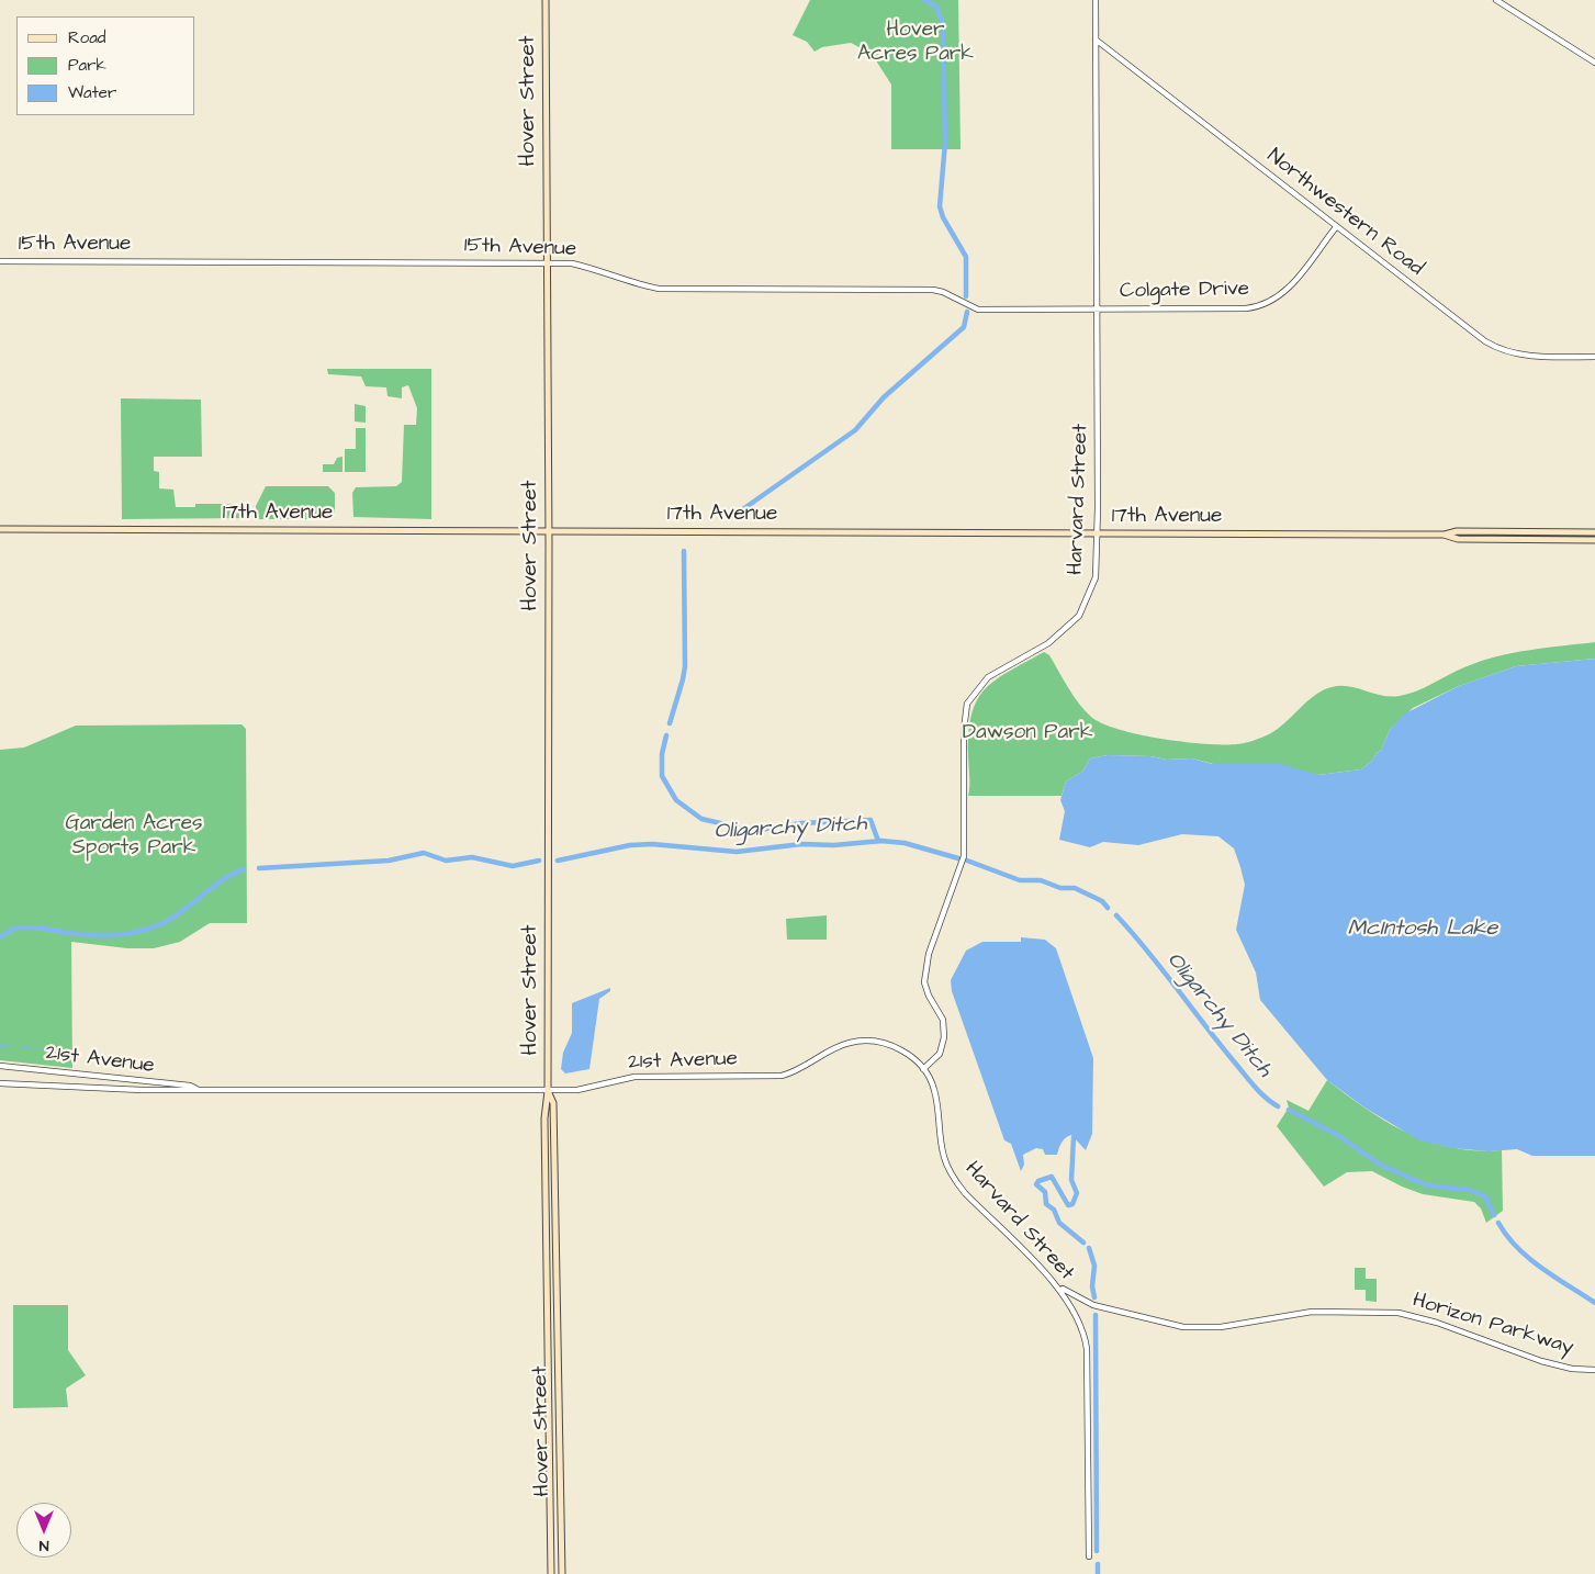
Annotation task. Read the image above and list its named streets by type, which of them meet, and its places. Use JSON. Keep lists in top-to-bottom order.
{
  "streets": {
    "main road": ["Hover Street", "17th Avenue"],
    "street": [
      "Northwestern Road",
      "15th Avenue",
      "Colgate Drive",
      "Harvard Street",
      "21st Avenue",
      "Horizon Parkway"
    ]
  },
  "crossings": [
    ["Hover Street", "15th Avenue"],
    ["Hover Street", "17th Avenue"],
    ["Hover Street", "21st Avenue"],
    ["Northwestern Road", "Colgate Drive"],
    ["Northwestern Road", "Harvard Street"],
    ["15th Avenue", "Colgate Drive"],
    ["15th Avenue", "Harvard Street"],
    ["Colgate Drive", "Harvard Street"],
    ["Harvard Street", "17th Avenue"],
    ["Harvard Street", "21st Avenue"],
    ["Harvard Street", "Horizon Parkway"]
  ],
  "water": ["Oligarchy Ditch", "McIntosh Lake"],
  "parks": ["Hover Acres Park", "Dawson Park", "Garden Acres Sports Park"],
  "legend": ["Road", "Park", "Water"],
  "north": "bottom"
}
